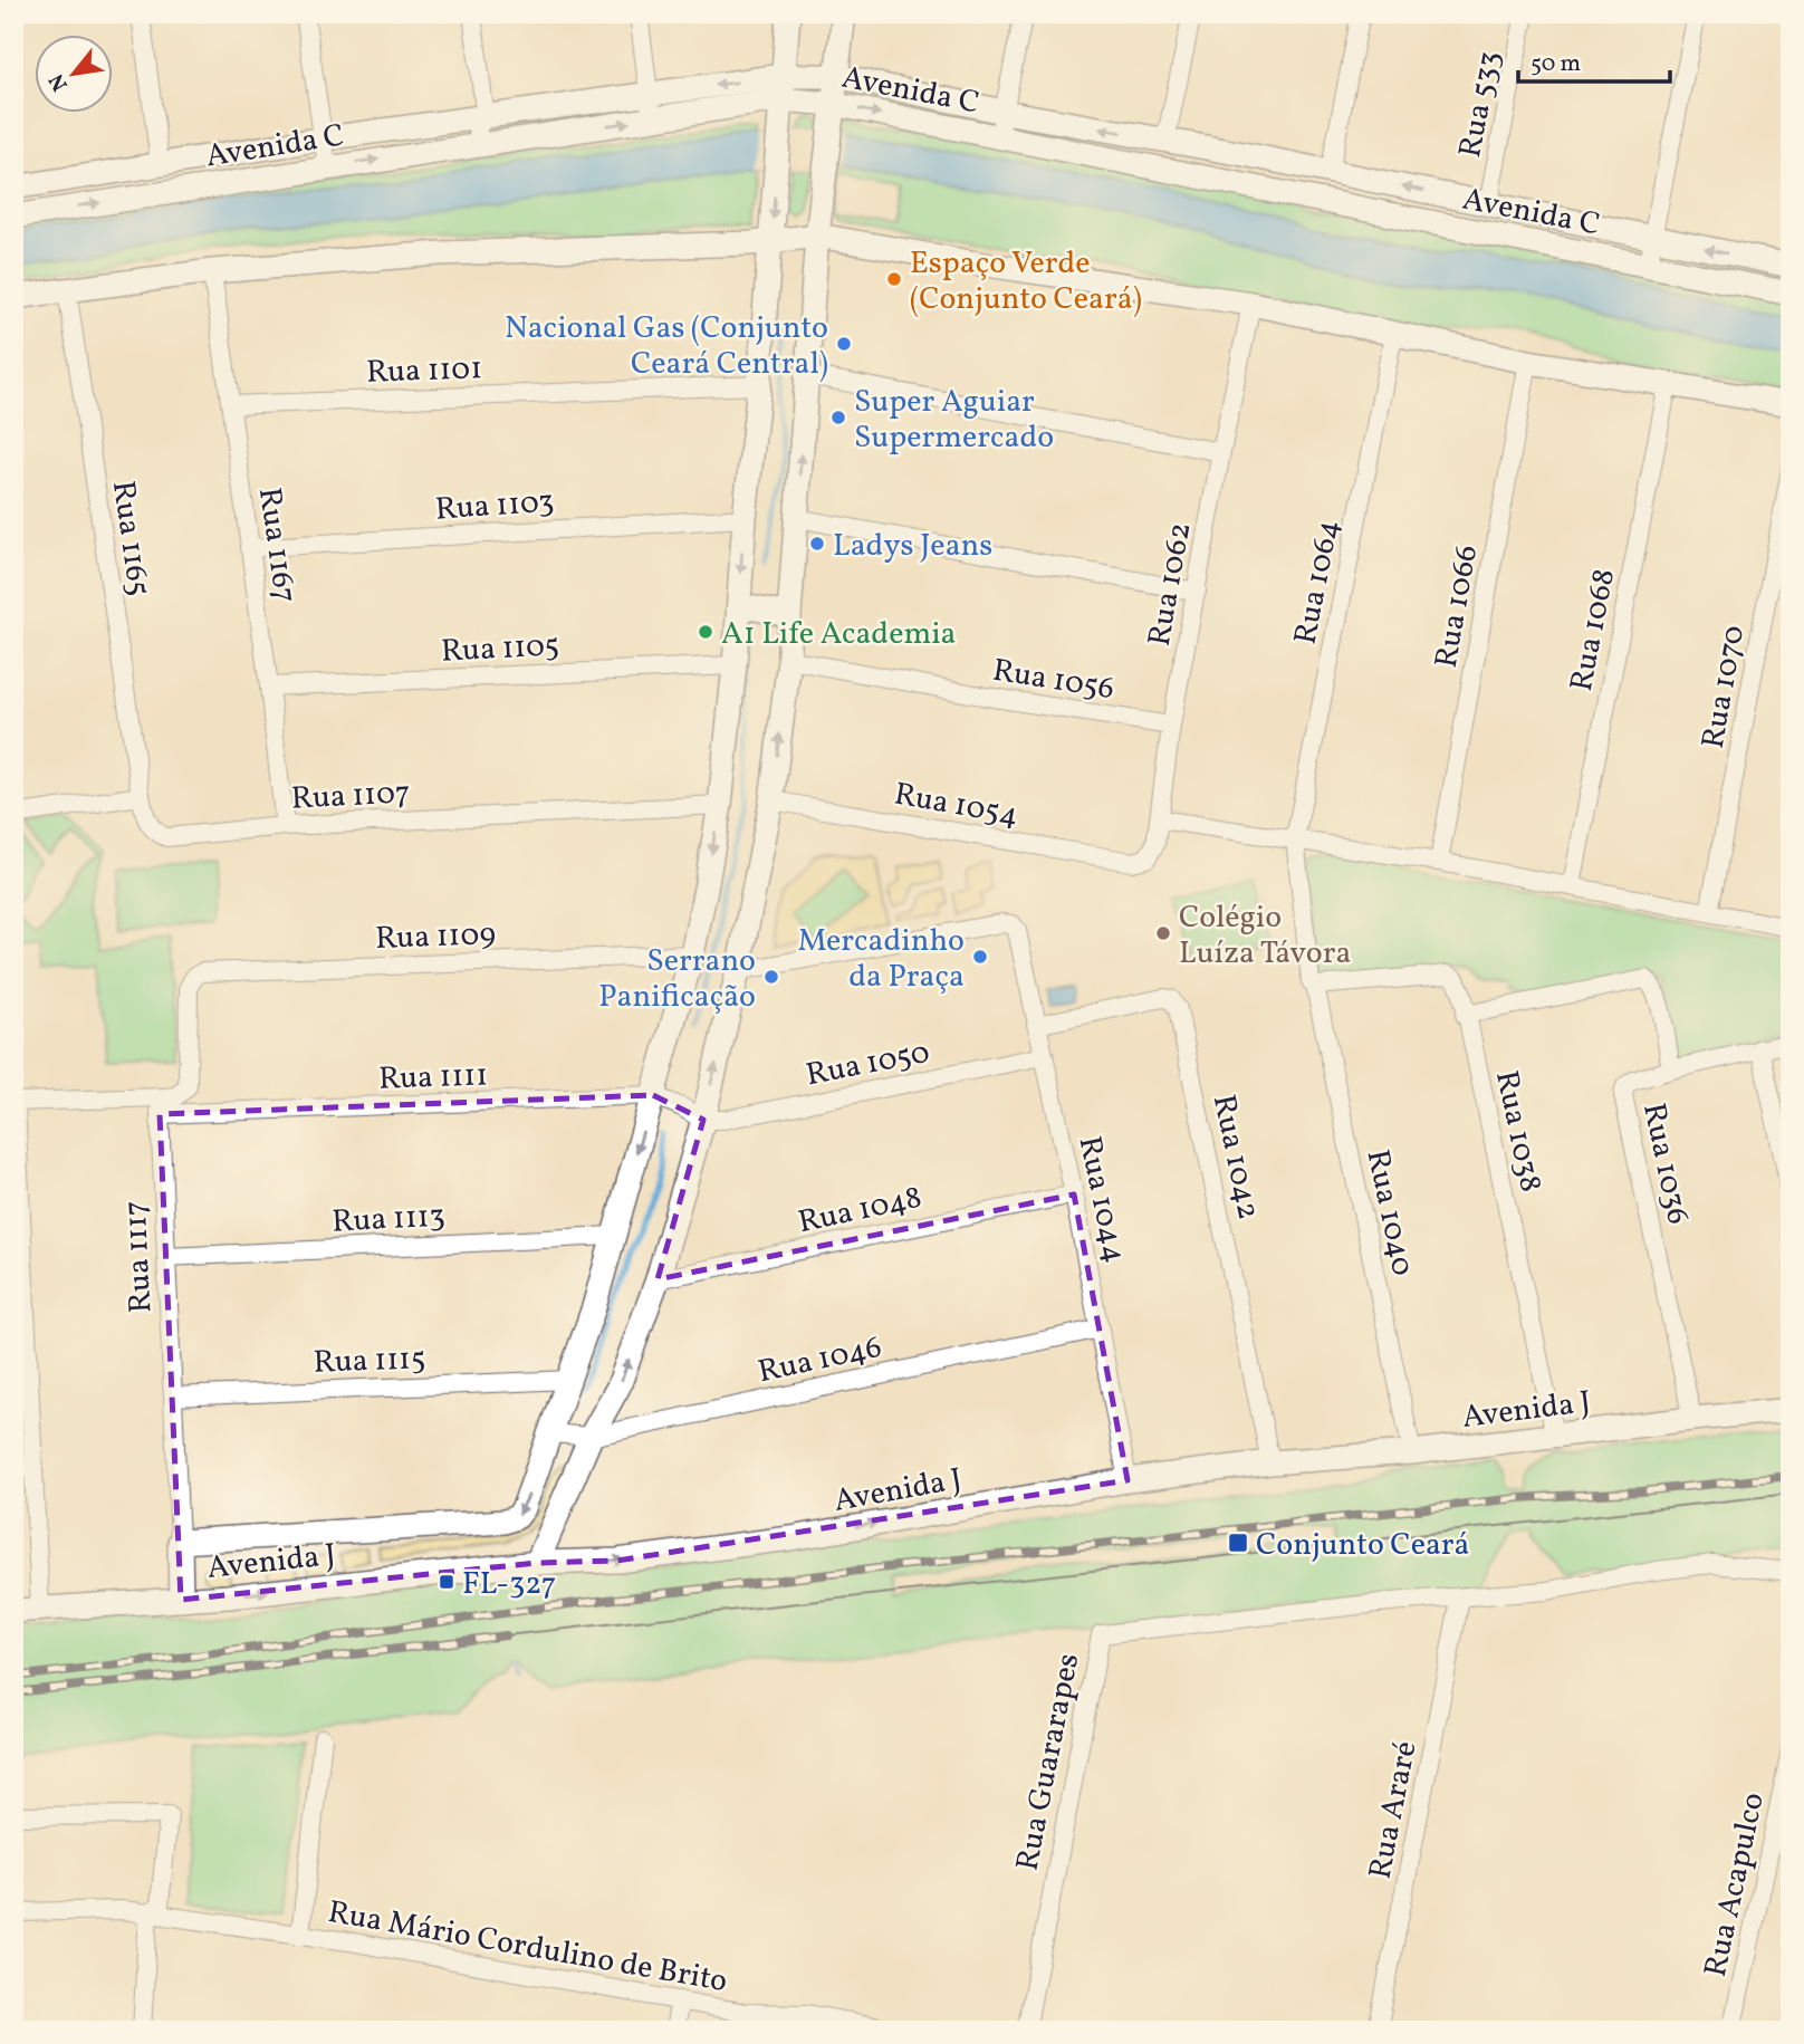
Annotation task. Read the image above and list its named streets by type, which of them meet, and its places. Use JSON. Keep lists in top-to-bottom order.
{
  "streets": {
    "street": [
      "Avenida C",
      "Rua 533",
      "Rua 1101",
      "Rua 1103",
      "Rua 1165",
      "Rua 1167",
      "Rua 1064",
      "Rua 1062",
      "Rua 1066",
      "Rua 1068",
      "Rua 1105",
      "Rua 1056",
      "Rua 1070",
      "Rua 1107",
      "Rua 1054",
      "Rua 1109",
      "Rua 1050",
      "Rua 1111",
      "Rua 1038",
      "Rua 1042",
      "Rua 1036",
      "Rua 1044",
      "Rua 1048",
      "Rua 1040",
      "Rua 1113",
      "Rua 1117",
      "Rua 1046",
      "Rua 1115",
      "Avenida J",
      "Rua Guararapes",
      "Rua Araré",
      "Rua Acapulco",
      "Rua Mário Cordulino de Brito"
    ]
  },
  "crossings": [
    ["Avenida C", "Rua 533"],
    ["Rua 1101", "Rua 1167"],
    ["Rua 1103", "Rua 1167"],
    ["Rua 1165", "Rua 1107"],
    ["Rua 1167", "Rua 1105"],
    ["Rua 1167", "Rua 1107"],
    ["Rua 1064", "Rua 1038"],
    ["Rua 1064", "Rua 1040"],
    ["Rua 1062", "Rua 1056"],
    ["Rua 1062", "Rua 1054"],
    ["Rua 1109", "Rua 1111"],
    ["Rua 1109", "Rua 1117"],
    ["Rua 1050", "Rua 1111"],
    ["Rua 1050", "Rua 1044"],
    ["Rua 1111", "Rua 1117"],
    ["Rua 1038", "Rua 1040"],
    ["Rua 1038", "Avenida J"],
    ["Rua 1042", "Rua 1044"],
    ["Rua 1042", "Avenida J"],
    ["Rua 1036", "Avenida J"],
    ["Rua 1044", "Rua 1048"],
    ["Rua 1044", "Rua 1046"],
    ["Rua 1044", "Avenida J"],
    ["Rua 1040", "Avenida J"],
    ["Rua 1113", "Rua 1117"],
    ["Rua 1117", "Rua 1115"],
    ["Rua Guararapes", "Rua Araré"]
  ],
  "one_way": ["Avenida J"],
  "places": {
    "other": [
      "Espaço Verde (Conjunto Ceará)",
      "Nacional Gas (Conjunto Ceará Central)",
      "Super Aguiar Supermercado",
      "Ladys Jeans",
      "A1 Life Academia",
      "Colégio Luíza Távora",
      "Mercadinho da Praça",
      "Serrano Panificação"
    ],
    "transit": ["Conjunto Ceará", "FL-327"]
  },
  "scale_bar": "50 m",
  "north": "bottom left"
}
